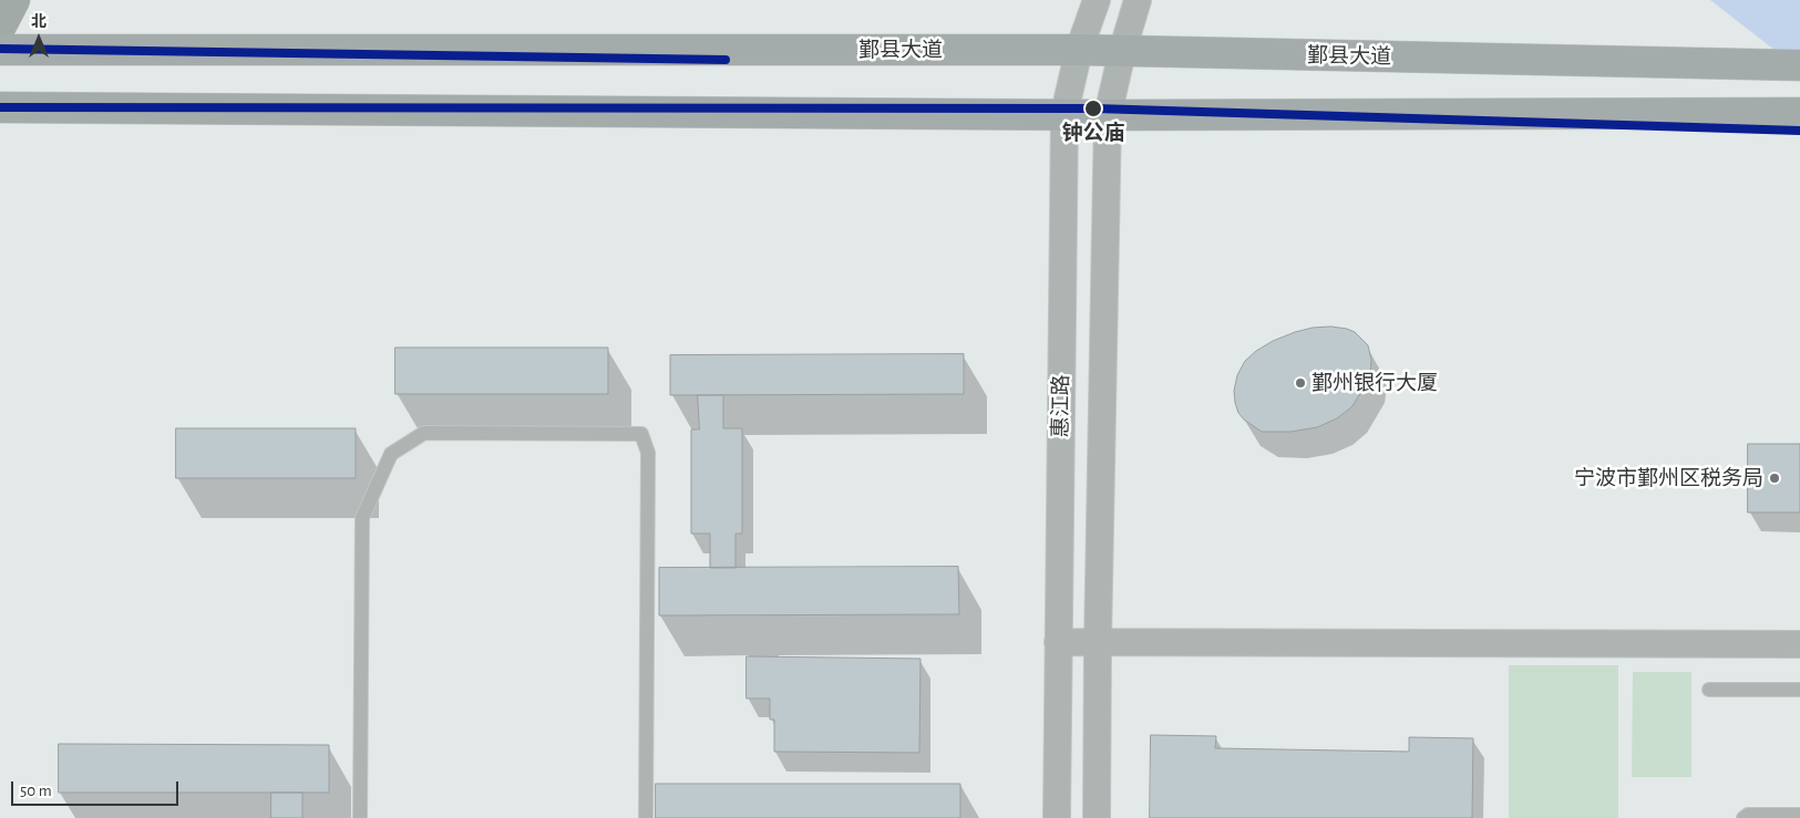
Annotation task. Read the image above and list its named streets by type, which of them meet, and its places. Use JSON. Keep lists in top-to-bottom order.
{
  "streets": {
    "main road": ["鄞县大道"],
    "street": ["惠江路"]
  },
  "crossings": [
    ["鄞县大道", "惠江路"]
  ],
  "places": ["钟公庙", "鄞州银行大厦", "宁波市鄞州区税务局"],
  "scale_bar": "50 m",
  "north": "top"
}
